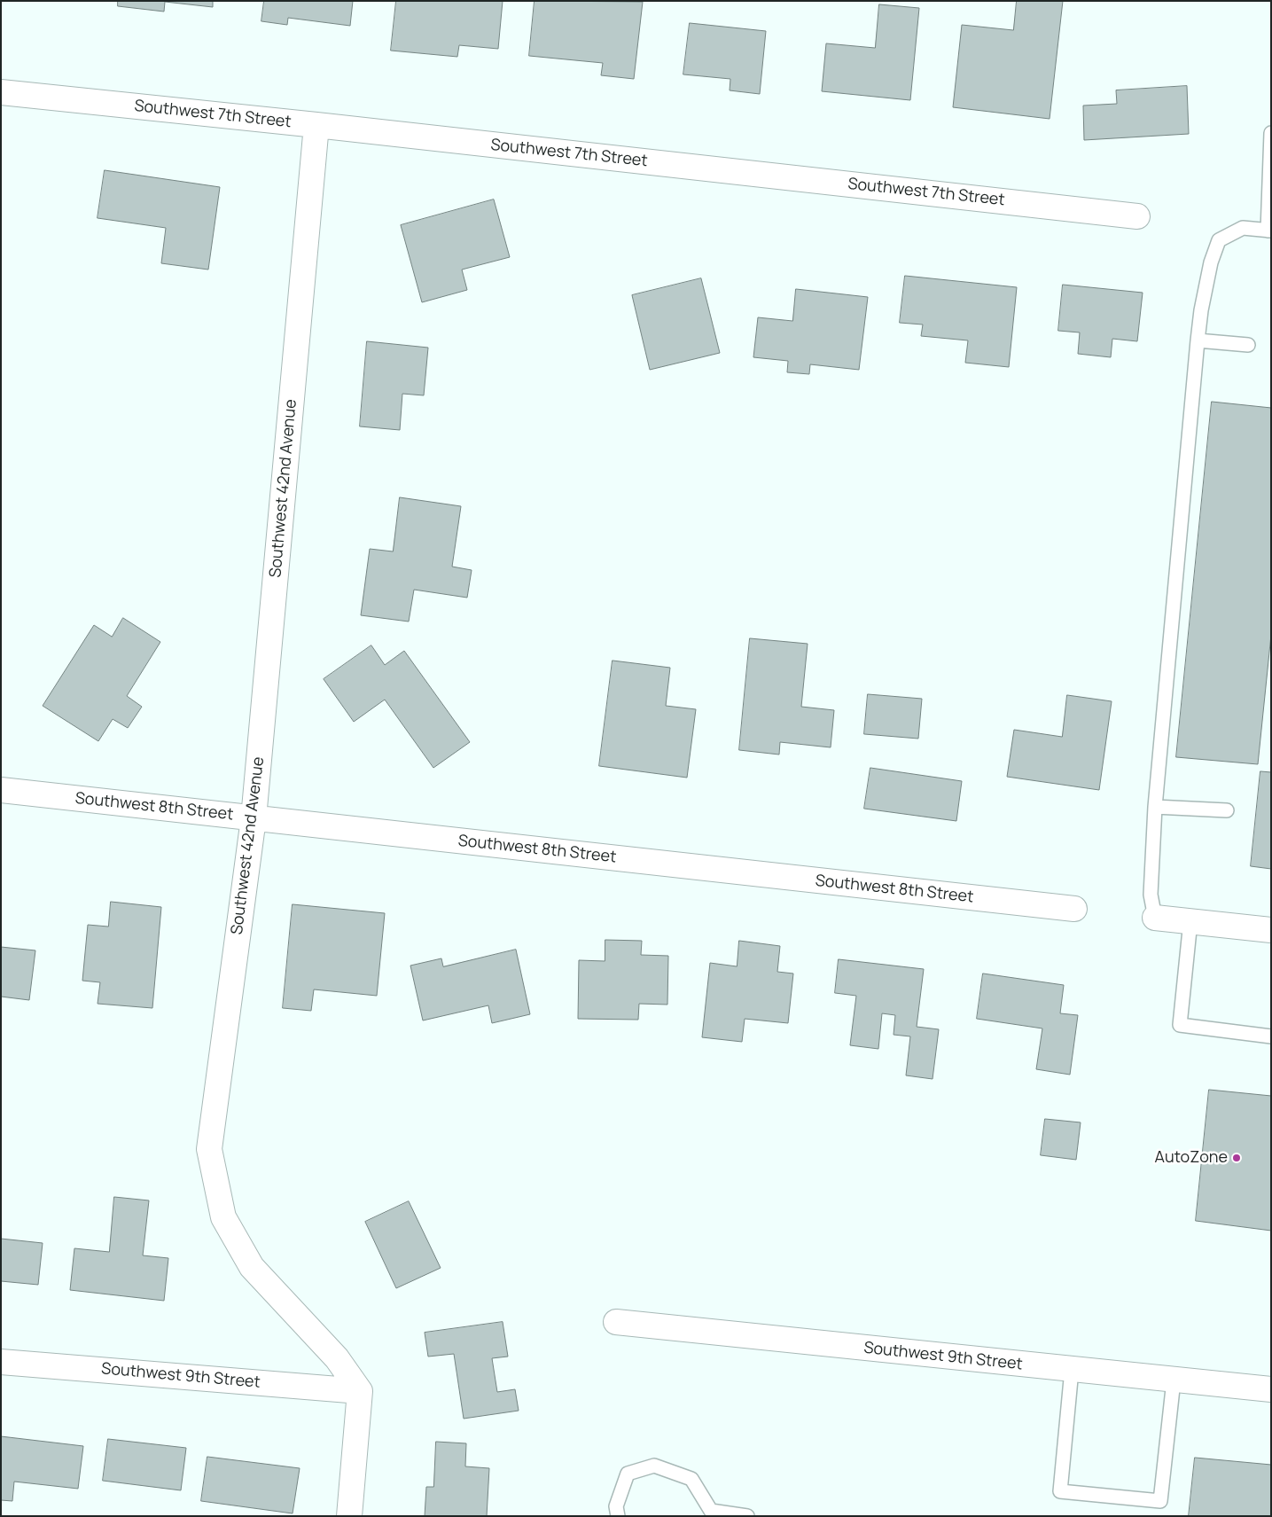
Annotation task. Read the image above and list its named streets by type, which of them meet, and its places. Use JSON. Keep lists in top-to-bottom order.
{
  "streets": {
    "street": [
      "Southwest 7th Street",
      "Southwest 42nd Avenue",
      "Southwest 8th Street",
      "Southwest 9th Street"
    ]
  },
  "crossings": [
    ["Southwest 7th Street", "Southwest 42nd Avenue"],
    ["Southwest 42nd Avenue", "Southwest 8th Street"],
    ["Southwest 42nd Avenue", "Southwest 9th Street"]
  ],
  "places": ["AutoZone"]
}
